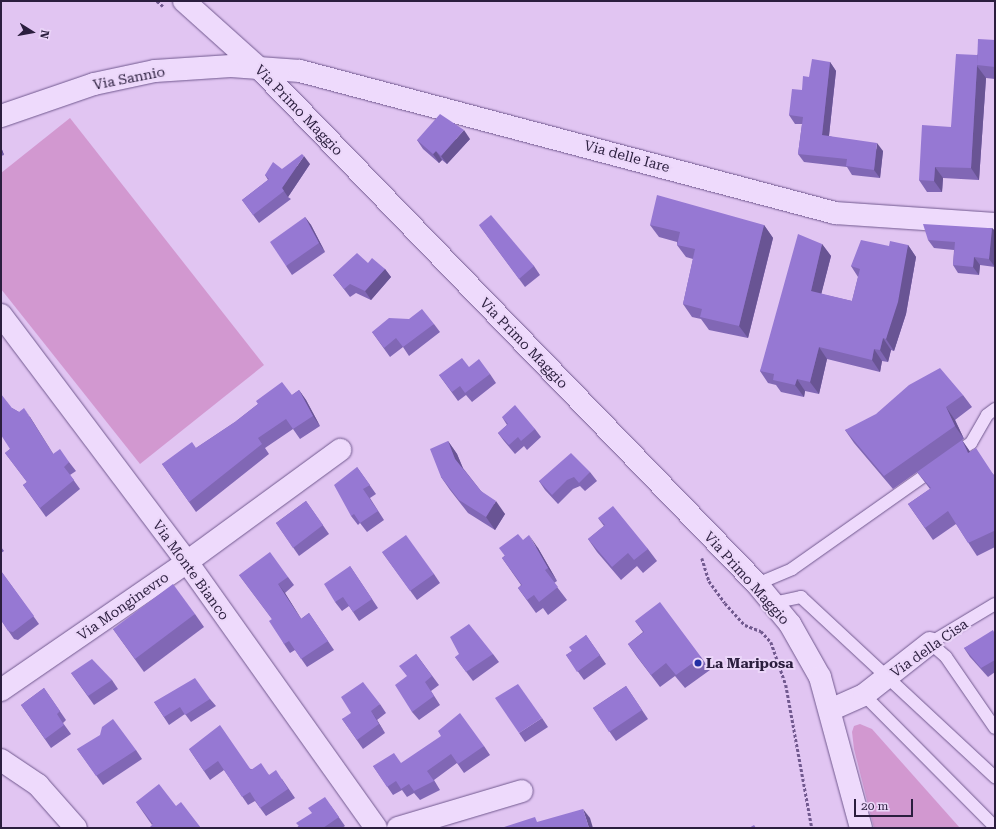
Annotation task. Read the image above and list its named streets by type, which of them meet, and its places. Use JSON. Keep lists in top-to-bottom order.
{
  "streets": {
    "street": [
      "Via Sannio",
      "Via Primo Maggio",
      "Via delle Iare",
      "Via Monte Bianco",
      "Via Monginevro",
      "Via della Cisa"
    ]
  },
  "crossings": [
    ["Via Sannio", "Via Primo Maggio"],
    ["Via Sannio", "Via delle Iare"],
    ["Via Primo Maggio", "Via delle Iare"],
    ["Via Monte Bianco", "Via Monginevro"]
  ],
  "places": ["La Mariposa"],
  "scale_bar": "20 m",
  "north": "right"
}
